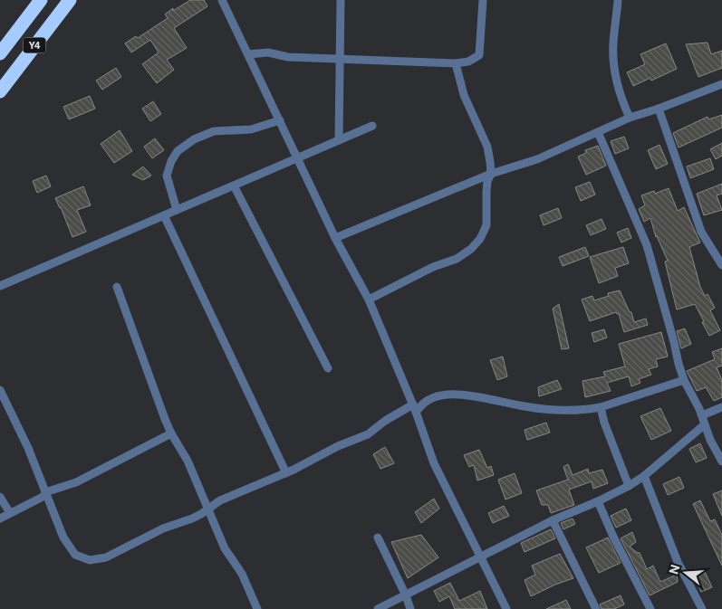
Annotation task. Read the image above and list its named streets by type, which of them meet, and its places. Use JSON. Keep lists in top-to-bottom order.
{
  "streets": {
    "highway": ["Y4"]
  },
  "north": "left"
}
